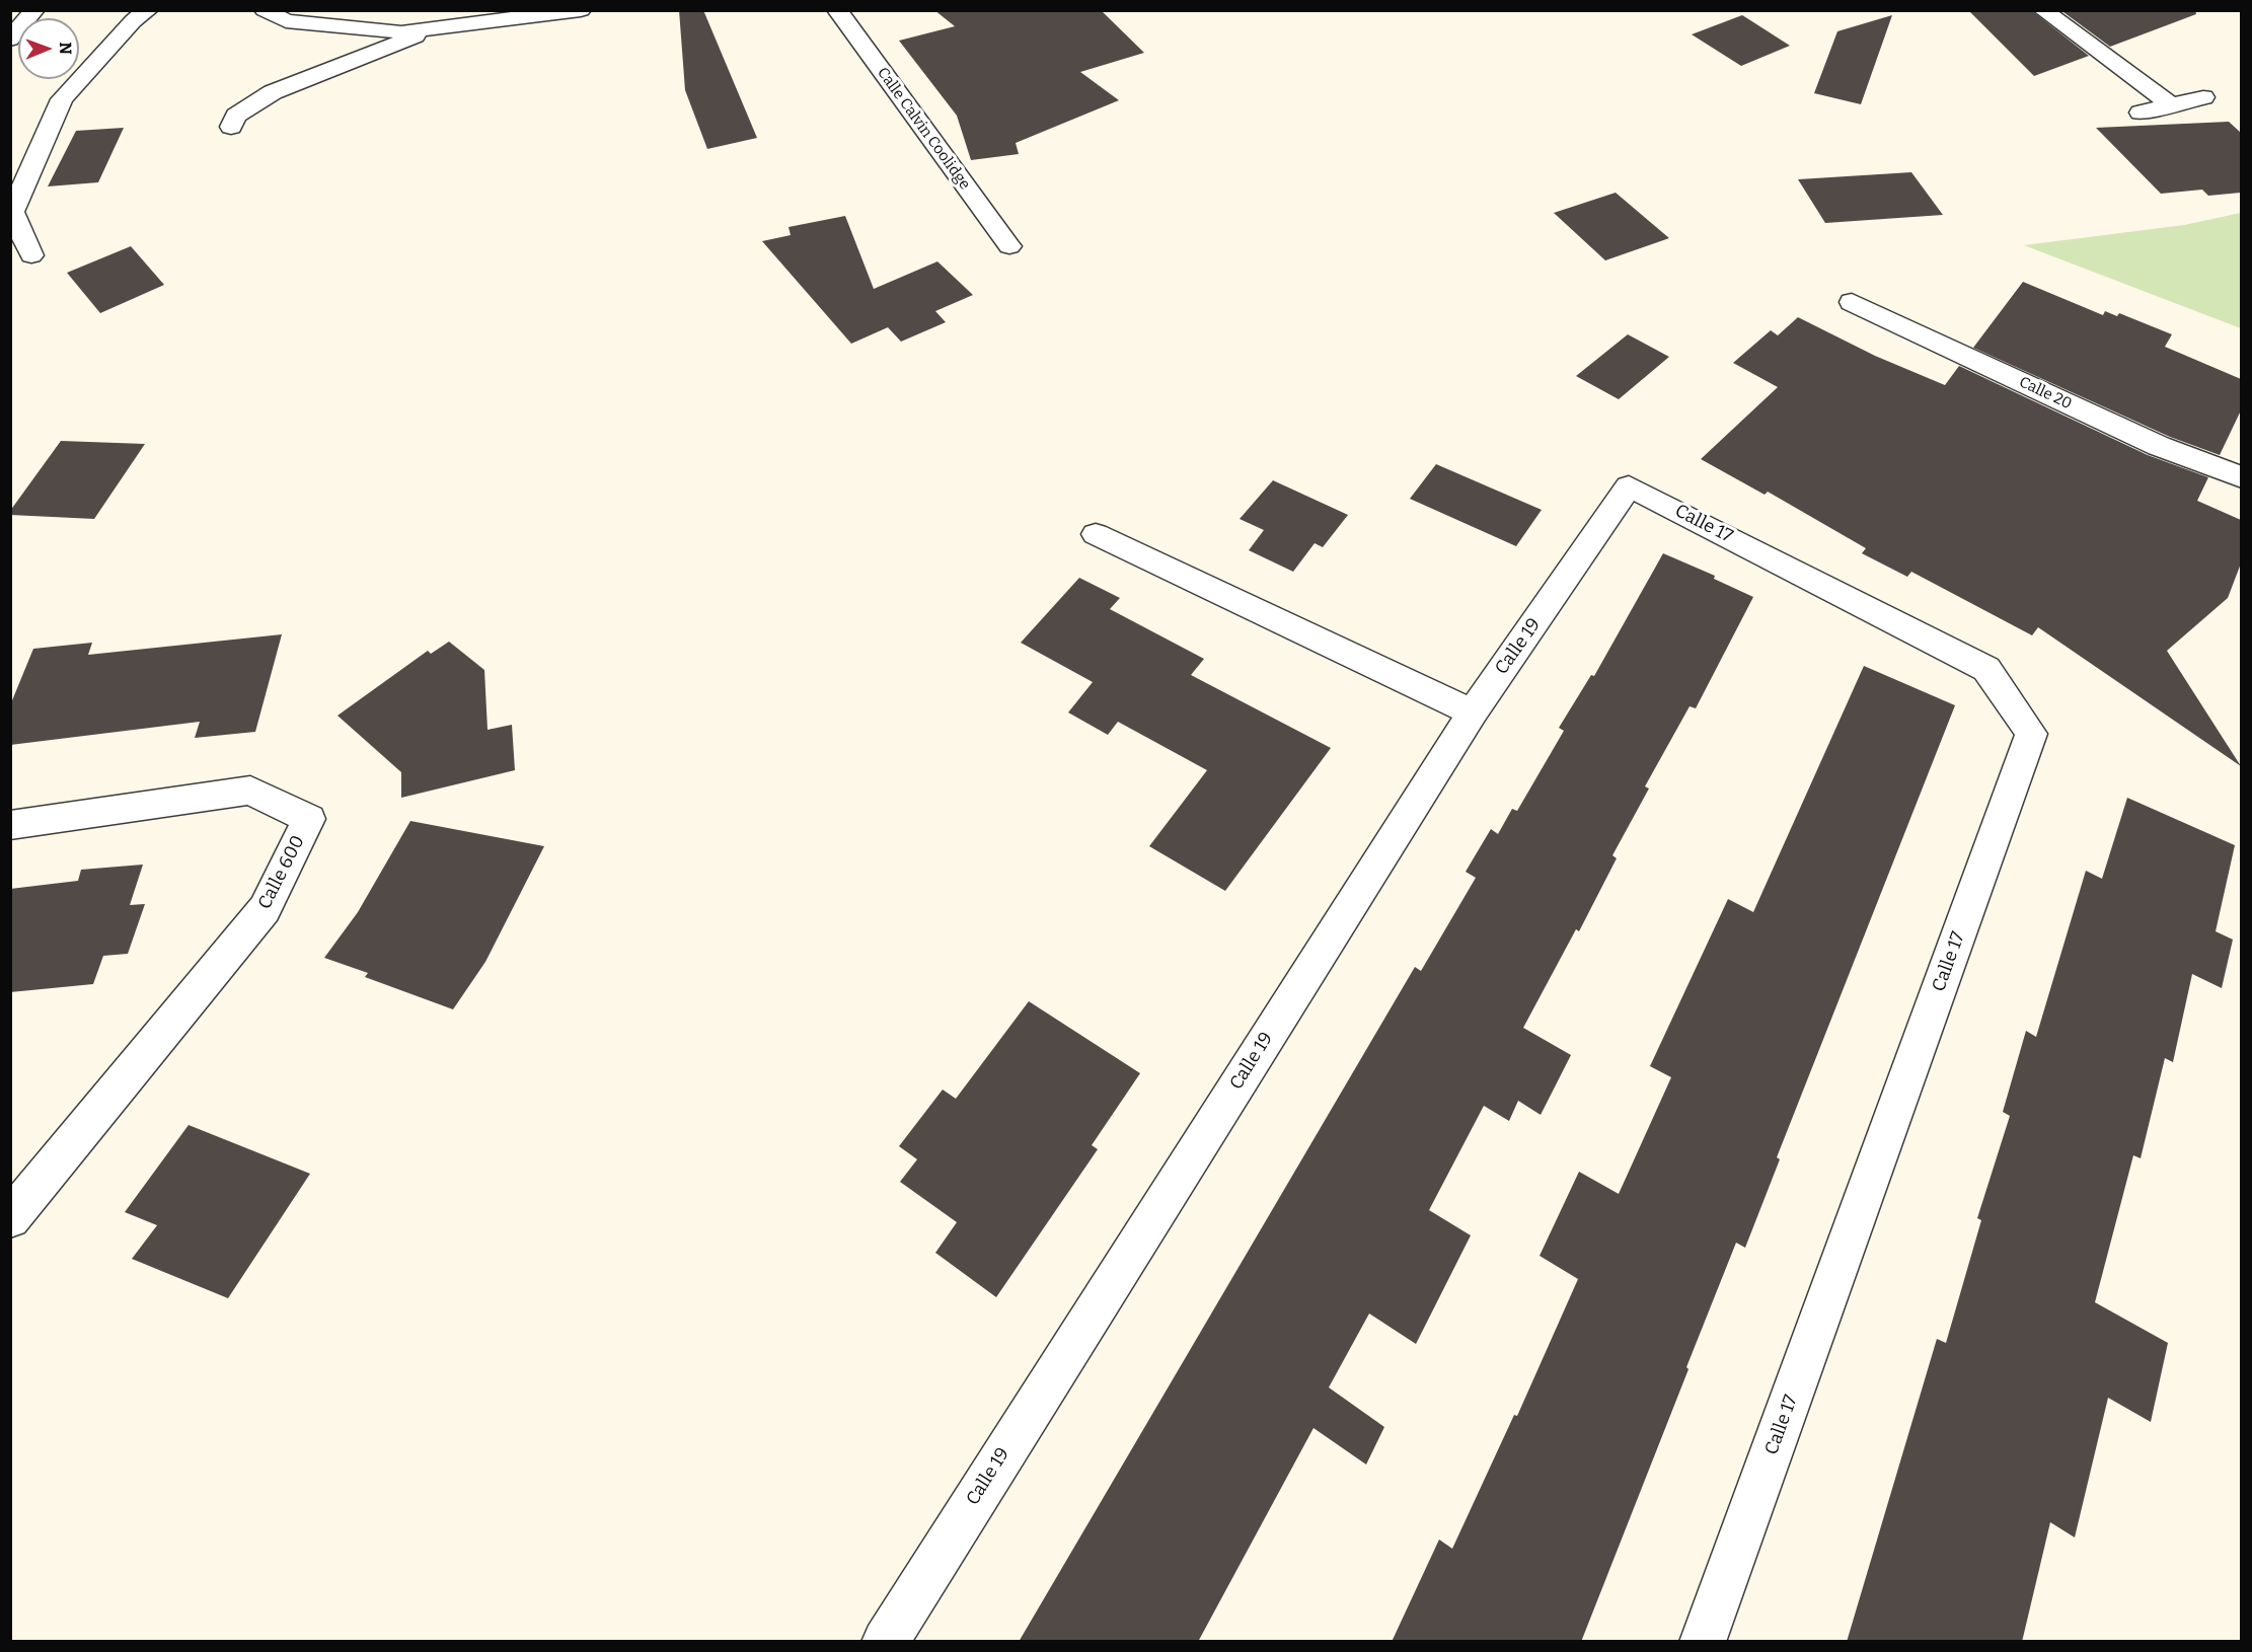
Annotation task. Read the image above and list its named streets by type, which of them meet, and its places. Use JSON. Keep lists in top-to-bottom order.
{
  "streets": {
    "street": [
      "Calle Calvin Coolidge",
      "Calle 20",
      "Calle 17",
      "Calle 19",
      "Calle 600"
    ]
  },
  "crossings": [
    ["Calle 17", "Calle 19"]
  ],
  "north": "right"
}
